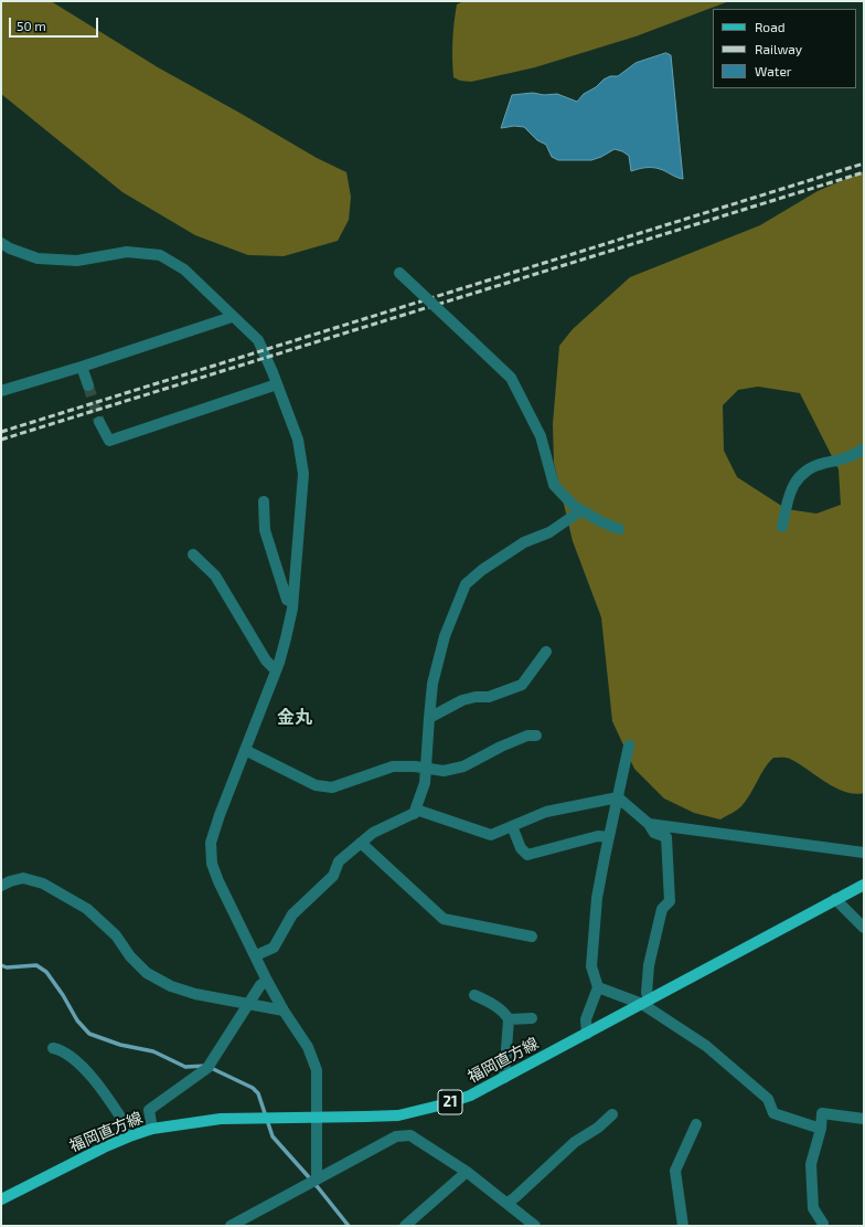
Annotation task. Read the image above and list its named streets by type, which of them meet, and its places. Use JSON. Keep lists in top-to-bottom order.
{
  "streets": {
    "main road": ["福岡直方線", "21"]
  },
  "districts": ["金丸"],
  "legend": ["Road", "Railway", "Water"],
  "scale_bar": "50 m"
}
